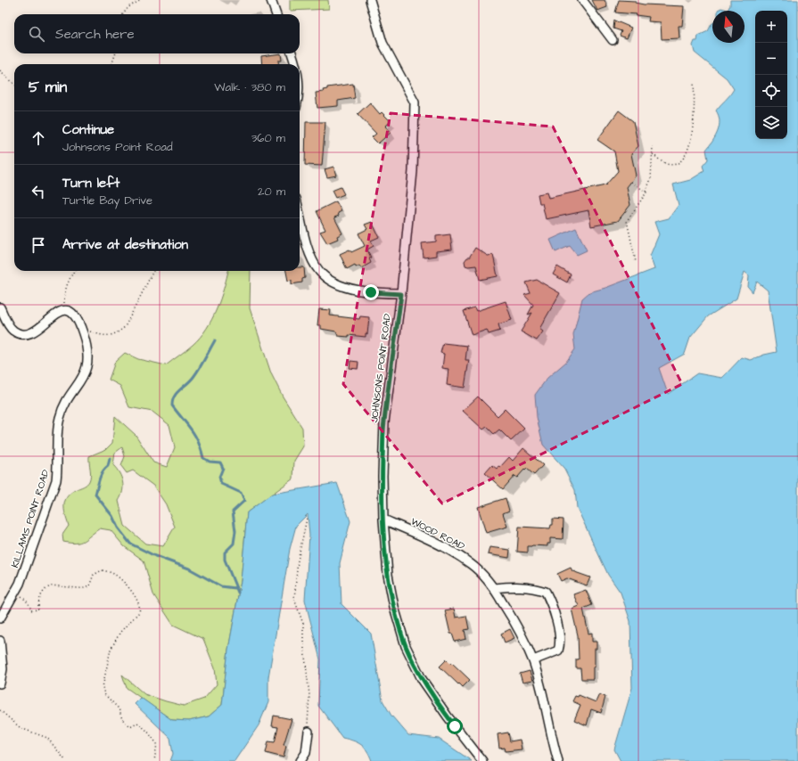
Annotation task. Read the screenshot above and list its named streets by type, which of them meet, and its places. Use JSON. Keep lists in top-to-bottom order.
{
  "streets": {
    "street": ["JOHNSONS POINT ROAD", "KILLAMS POINT ROAD", "WOOD ROAD"]
  },
  "crossings": [
    ["JOHNSONS POINT ROAD", "WOOD ROAD"]
  ],
  "north": "top",
  "page": {
    "map_buttons": ["+", "−"],
    "search": "Search here",
    "heading": ["5 min", "Walk · 380 m"],
    "list": [
      ["Continue", "Johnsons Point Road", "360 m"],
      ["Turn left", "Turtle Bay Drive", "20 m"],
      "Arrive at destination"
    ]
  }
}
